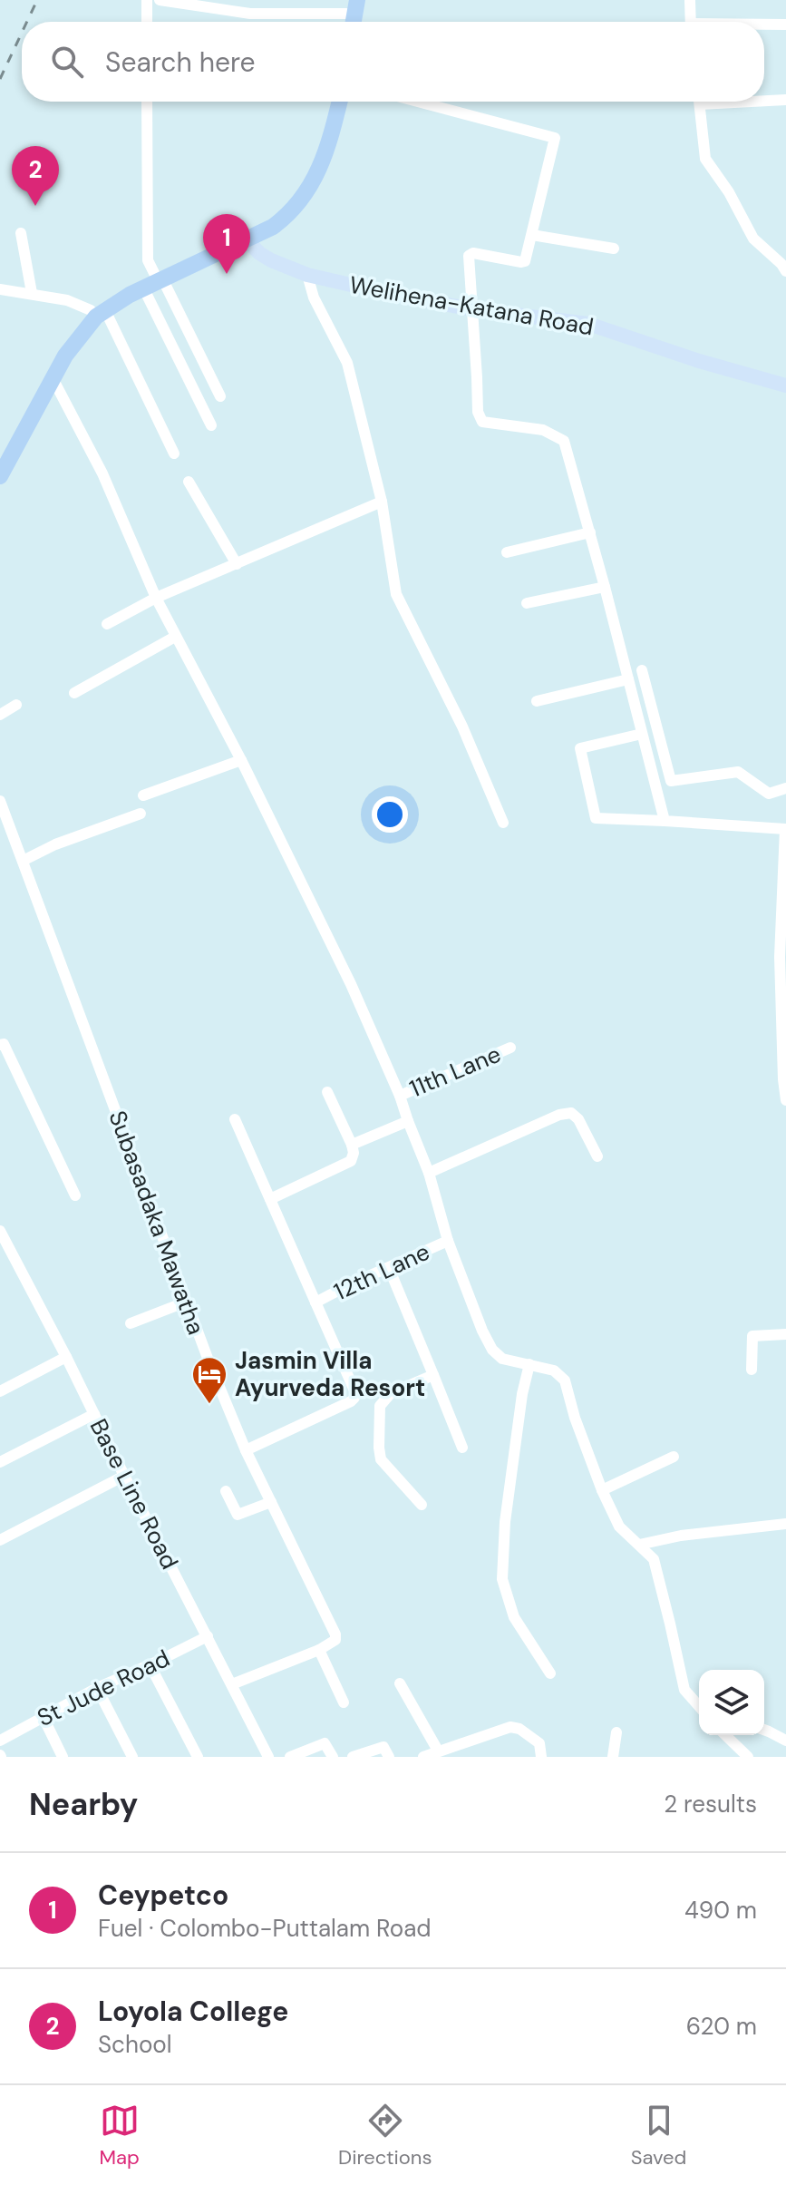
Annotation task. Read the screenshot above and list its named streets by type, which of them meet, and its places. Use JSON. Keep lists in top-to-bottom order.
{
  "streets": {
    "main road": ["Welihena-Katana Road"],
    "street": [
      "11th Lane",
      "Subasadaka Mawatha",
      "12th Lane",
      "Base Line Road",
      "St Jude Road"
    ]
  },
  "crossings": [
    ["Base Line Road", "St Jude Road"]
  ],
  "places": {
    "hotel": ["Jasmin Villa Ayurveda Resort"]
  },
  "page": {
    "search": "Search here",
    "pins": ["2", "1"],
    "heading": ["Nearby", "2 results"],
    "list": [
      {
        "mark": "1",
        "name": "Ceypetco",
        "note": "Fuel · Colombo-Puttalam Road",
        "value": "490 m"
      },
      {
        "mark": "2",
        "name": "Loyola College",
        "note": "School",
        "value": "620 m"
      }
    ],
    "nav": ["Map", "Directions", "Saved"]
  }
}
